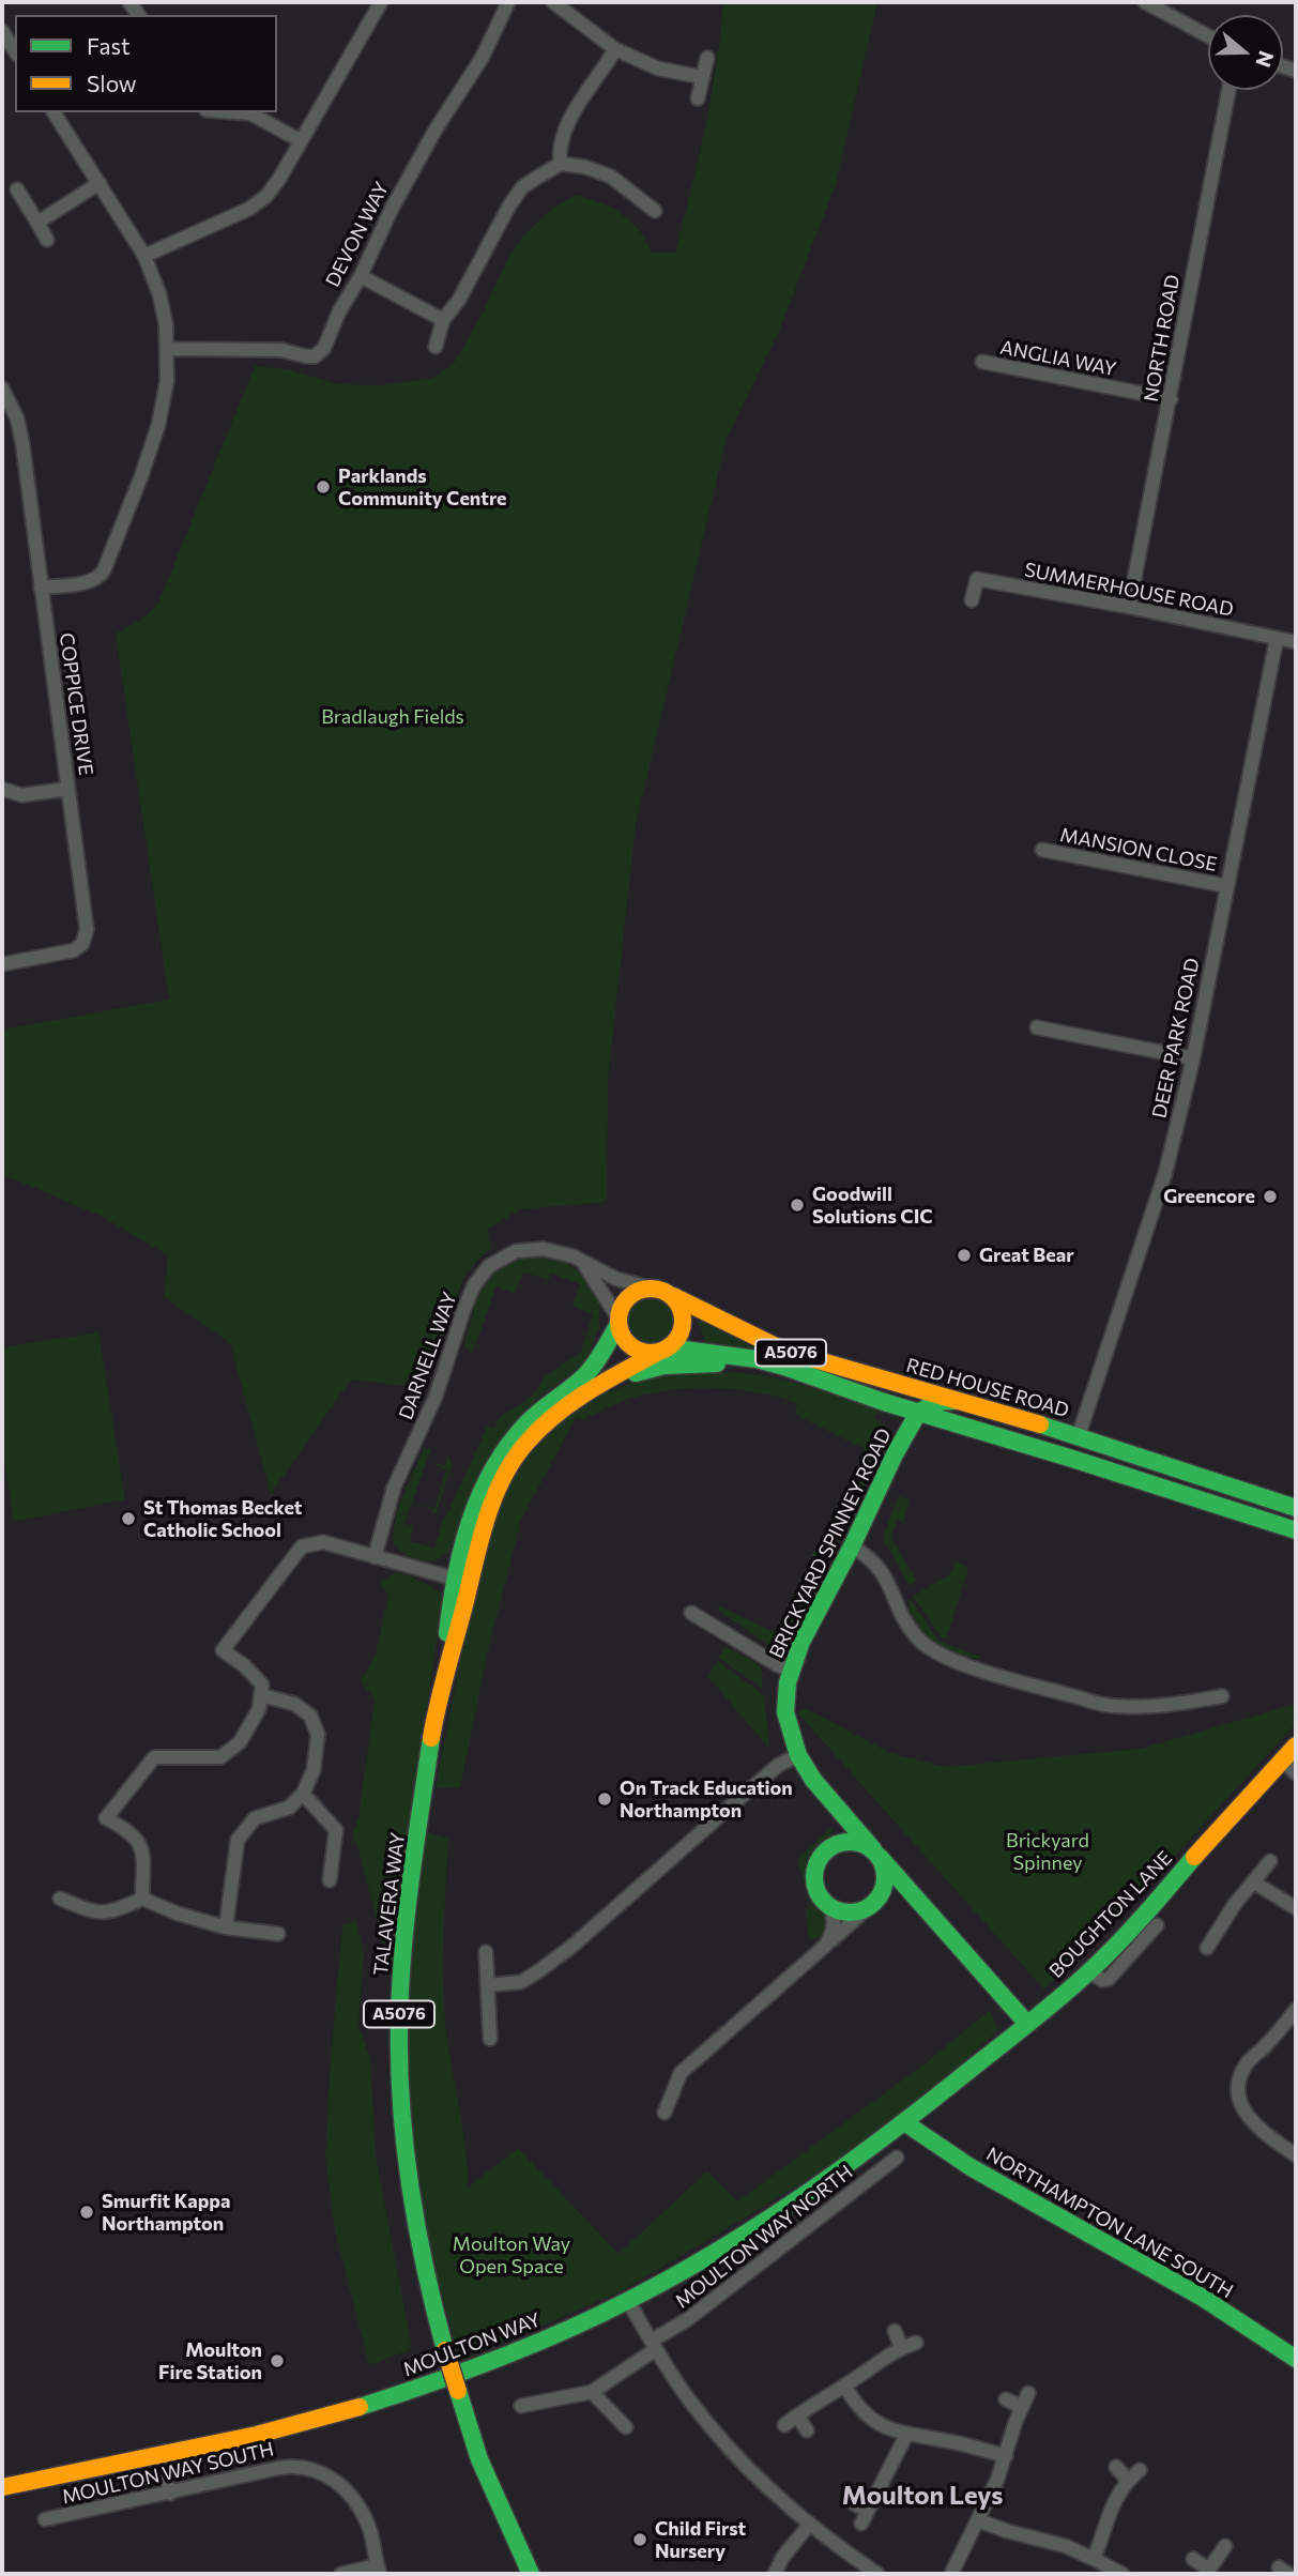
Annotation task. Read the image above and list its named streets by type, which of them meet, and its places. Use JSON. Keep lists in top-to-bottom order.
{
  "streets": {
    "main road": [
      "A5076",
      "RED HOUSE ROAD",
      "BRICKYARD SPINNEY ROAD",
      "TALAVERA WAY",
      "BOUGHTON LANE",
      "NORTHAMPTON LANE SOUTH",
      "MOULTON WAY"
    ],
    "street": [
      "DEVON WAY",
      "NORTH ROAD",
      "ANGLIA WAY",
      "SUMMERHOUSE ROAD",
      "COPPICE DRIVE",
      "MANSION CLOSE",
      "DEER PARK ROAD",
      "DARNELL WAY",
      "MOULTON WAY NORTH",
      "MOULTON WAY SOUTH"
    ]
  },
  "crossings": [
    ["NORTH ROAD", "ANGLIA WAY"],
    ["NORTH ROAD", "SUMMERHOUSE ROAD"],
    ["SUMMERHOUSE ROAD", "DEER PARK ROAD"],
    ["MANSION CLOSE", "DEER PARK ROAD"],
    ["DEER PARK ROAD", "RED HOUSE ROAD"],
    ["DARNELL WAY", "RED HOUSE ROAD"],
    ["DARNELL WAY", "TALAVERA WAY"],
    ["RED HOUSE ROAD", "TALAVERA WAY"],
    ["BRICKYARD SPINNEY ROAD", "BOUGHTON LANE"],
    ["BOUGHTON LANE", "NORTHAMPTON LANE SOUTH"],
    ["BOUGHTON LANE", "MOULTON WAY"],
    ["NORTHAMPTON LANE SOUTH", "MOULTON WAY"]
  ],
  "districts": ["Moulton Leys"],
  "parks": ["Bradlaugh Fields", "Brickyard Spinney", "Moulton Way Open Space"],
  "places": [
    "Parklands Community Centre",
    "Greencore",
    "Goodwill Solutions CIC",
    "Great Bear",
    "St Thomas Becket Catholic School",
    "On Track Education Northampton",
    "Smurfit Kappa Northampton",
    "Moulton Fire Station",
    "Child First Nursery"
  ],
  "legend": ["Fast", "Slow"],
  "north": "right"
}
